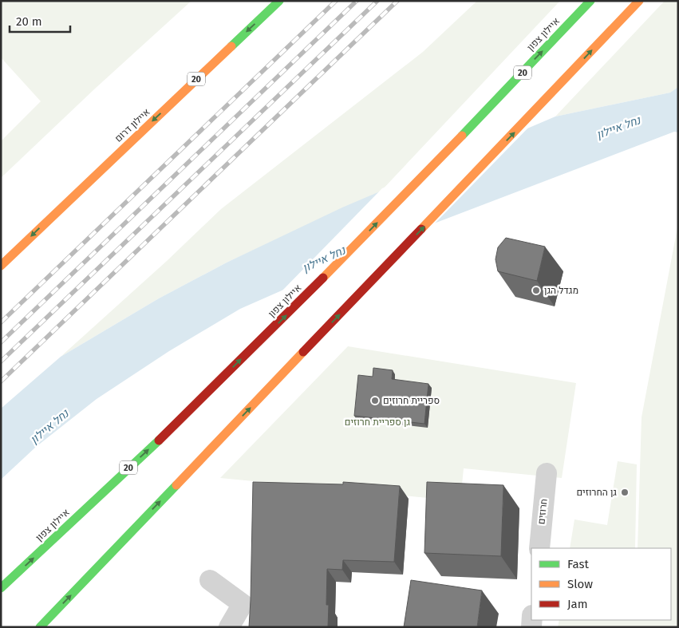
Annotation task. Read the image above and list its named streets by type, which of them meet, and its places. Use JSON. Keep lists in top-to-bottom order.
{
  "streets": {
    "highway": ["איילון צפון", "20", "איילון דרום"],
    "street": ["חרוזים"]
  },
  "water": ["נחל איילון"],
  "parks": ["גן ספריית חרוזים"],
  "places": ["מגדל הגן", "ספריית חרוזים", "גן החרוזים"],
  "legend": ["Fast", "Slow", "Jam"],
  "scale_bar": "20 m"
}
